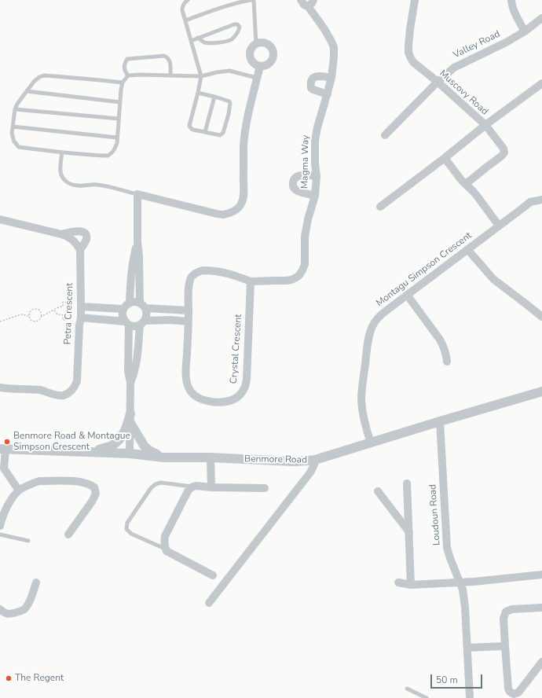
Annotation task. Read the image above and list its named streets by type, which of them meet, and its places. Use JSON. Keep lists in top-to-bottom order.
{
  "streets": {
    "street": [
      "Valley Road",
      "Muscovy Road",
      "Magma Way",
      "Montagu Simpson Crescent",
      "Petra Crescent",
      "Crystal Crescent",
      "Benmore Road",
      "Loudoun Road"
    ]
  },
  "crossings": [
    ["Valley Road", "Muscovy Road"],
    ["Magma Way", "Crystal Crescent"],
    ["Montagu Simpson Crescent", "Benmore Road"],
    ["Benmore Road", "Loudoun Road"]
  ],
  "places": ["Benmore Road & Montague Simpson Crescent", "The Regent"],
  "scale_bar": "50 m"
}
